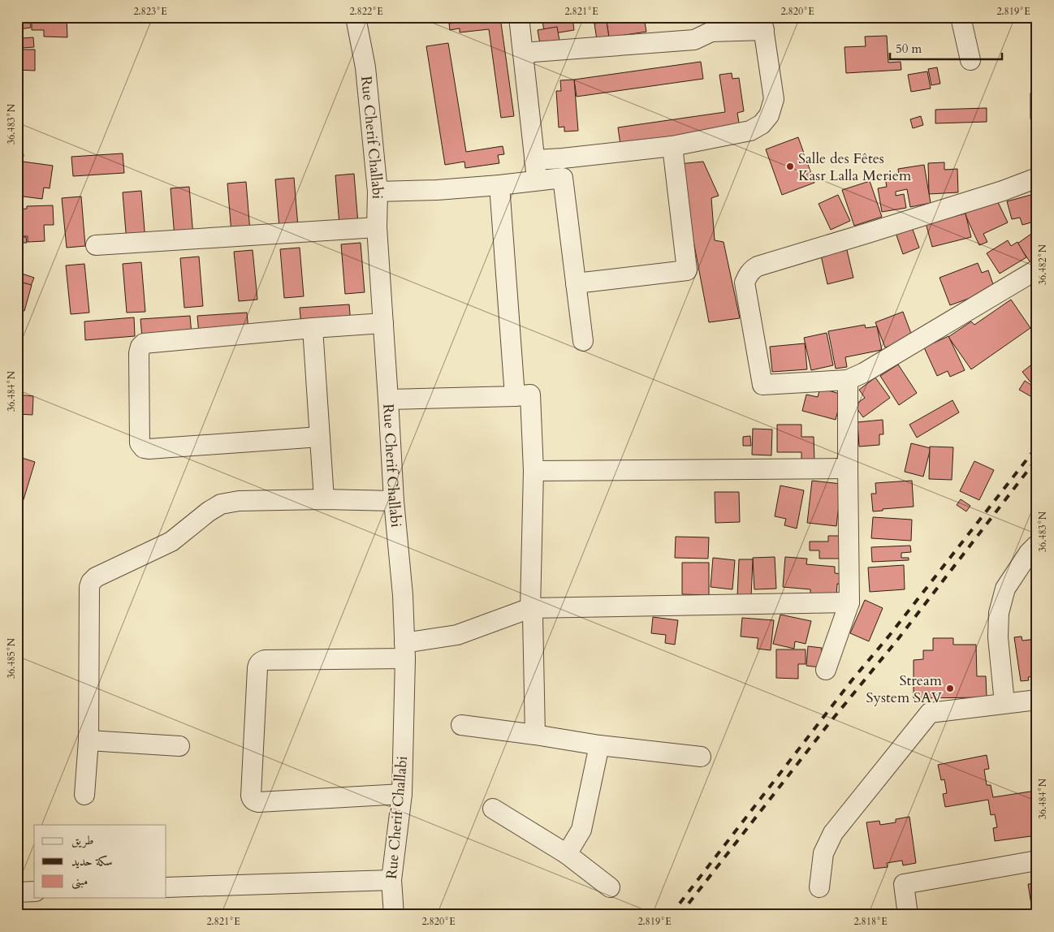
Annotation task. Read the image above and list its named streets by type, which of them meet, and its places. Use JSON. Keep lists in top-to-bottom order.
{
  "streets": {
    "street": ["Rue Cherif Challabi"]
  },
  "places": ["Salle des Fêtes Kasr Lalla Meriem", "Stream System SAV"],
  "legend": ["طريق", "سكة حديد", "مبنى"],
  "scale_bar": "50 m",
  "coordinates": [
    "2.823°E",
    "2.822°E",
    "2.821°E",
    "2.820°E",
    "2.819°E",
    "36.483°N",
    "36.482°N",
    "36.484°N",
    "36.485°N",
    "2.818°E"
  ]
}
